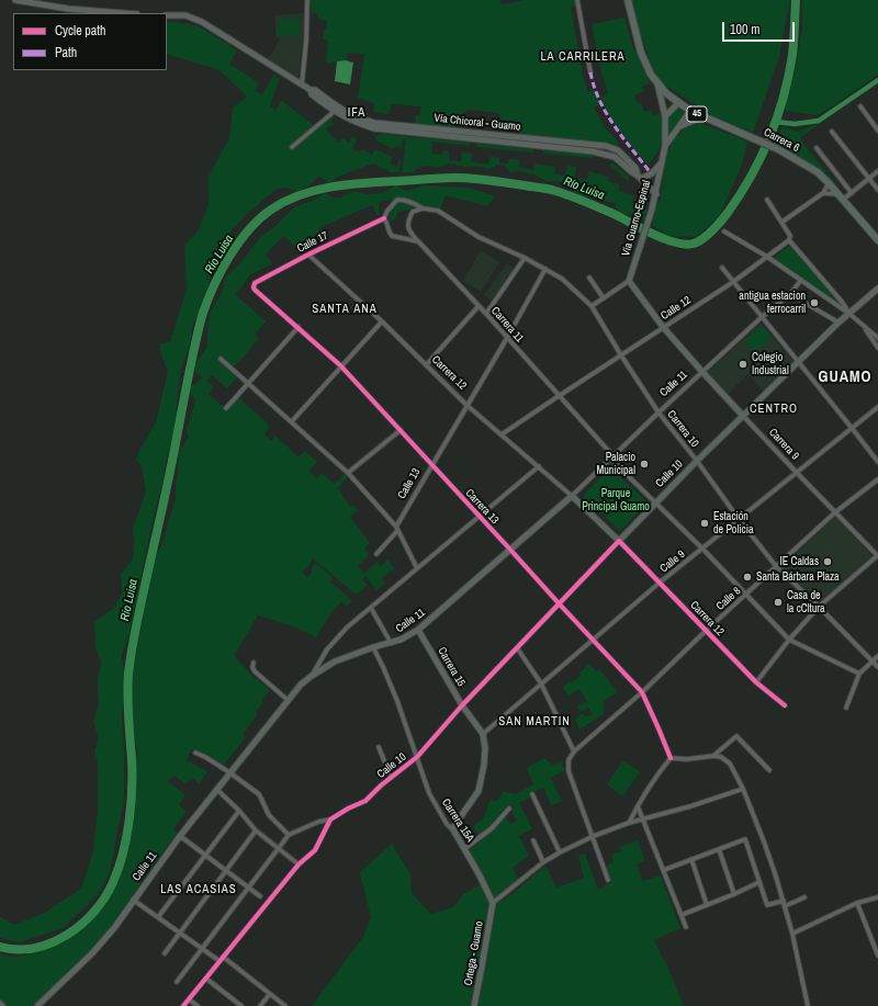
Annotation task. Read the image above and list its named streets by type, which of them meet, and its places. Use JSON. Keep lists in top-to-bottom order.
{
  "streets": {
    "main road": ["45", "Carrera 6"],
    "street": [
      "Vía Chicoral - Guamo",
      "Vía Guamo-Espinal",
      "Calle 17",
      "Calle 12",
      "Carrera 11",
      "Carrera 12",
      "Calle 11",
      "Carrera 10",
      "Carrera 9",
      "Calle 10",
      "Calle 13",
      "Carrera 13",
      "Calle 9",
      "Calle 8",
      "Carrera 15",
      "Carrera 15A",
      "Ortega - Guamo"
    ]
  },
  "crossings": [
    ["45", "Carrera 6"],
    ["45", "Vía Guamo-Espinal"],
    ["Vía Chicoral - Guamo", "Vía Guamo-Espinal"],
    ["Carrera 6", "Vía Guamo-Espinal"],
    ["Vía Guamo-Espinal", "Carrera 9"],
    ["Calle 17", "Carrera 12"],
    ["Calle 17", "Carrera 13"],
    ["Calle 12", "Carrera 11"],
    ["Calle 12", "Carrera 12"],
    ["Calle 12", "Carrera 10"],
    ["Calle 12", "Carrera 9"],
    ["Carrera 11", "Calle 11"],
    ["Carrera 11", "Carrera 10"],
    ["Carrera 11", "Calle 10"],
    ["Carrera 11", "Calle 13"],
    ["Carrera 11", "Calle 9"],
    ["Carrera 11", "Calle 8"],
    ["Carrera 12", "Calle 11"],
    ["Carrera 12", "Calle 10"],
    ["Carrera 12", "Calle 13"],
    ["Carrera 12", "Calle 9"],
    ["Carrera 12", "Calle 8"],
    ["Calle 11", "Carrera 10"],
    ["Calle 11", "Carrera 9"],
    ["Calle 11", "Carrera 13"],
    ["Calle 11", "Carrera 15"],
    ["Calle 11", "Carrera 15A"],
    ["Carrera 10", "Calle 10"],
    ["Carrera 10", "Calle 13"],
    ["Carrera 10", "Calle 9"],
    ["Carrera 10", "Calle 8"],
    ["Carrera 9", "Calle 10"],
    ["Carrera 9", "Calle 9"],
    ["Carrera 9", "Calle 8"],
    ["Calle 10", "Carrera 13"],
    ["Calle 10", "Carrera 15"],
    ["Calle 10", "Carrera 15A"],
    ["Calle 13", "Carrera 13"],
    ["Carrera 13", "Calle 9"],
    ["Carrera 13", "Calle 8"],
    ["Calle 9", "Carrera 15"],
    ["Carrera 15A", "Ortega - Guamo"]
  ],
  "districts": [
    "LA CARRILERA",
    "IFA",
    "SANTA ANA",
    "GUAMO",
    "CENTRO",
    "SAN MARTIN",
    "LAS ACASIAS"
  ],
  "water": ["Río Luisa"],
  "parks": ["Parque Principal Guamo"],
  "places": [
    "antigua estacion ferrocarril",
    "Colegio Industrial",
    "Palacio Municipal",
    "Estación de Policia",
    "IE Caldas",
    "Santa Bárbara Plaza",
    "Casa de la cCltura"
  ],
  "legend": ["Cycle path", "Path"],
  "scale_bar": "100 m"
}
